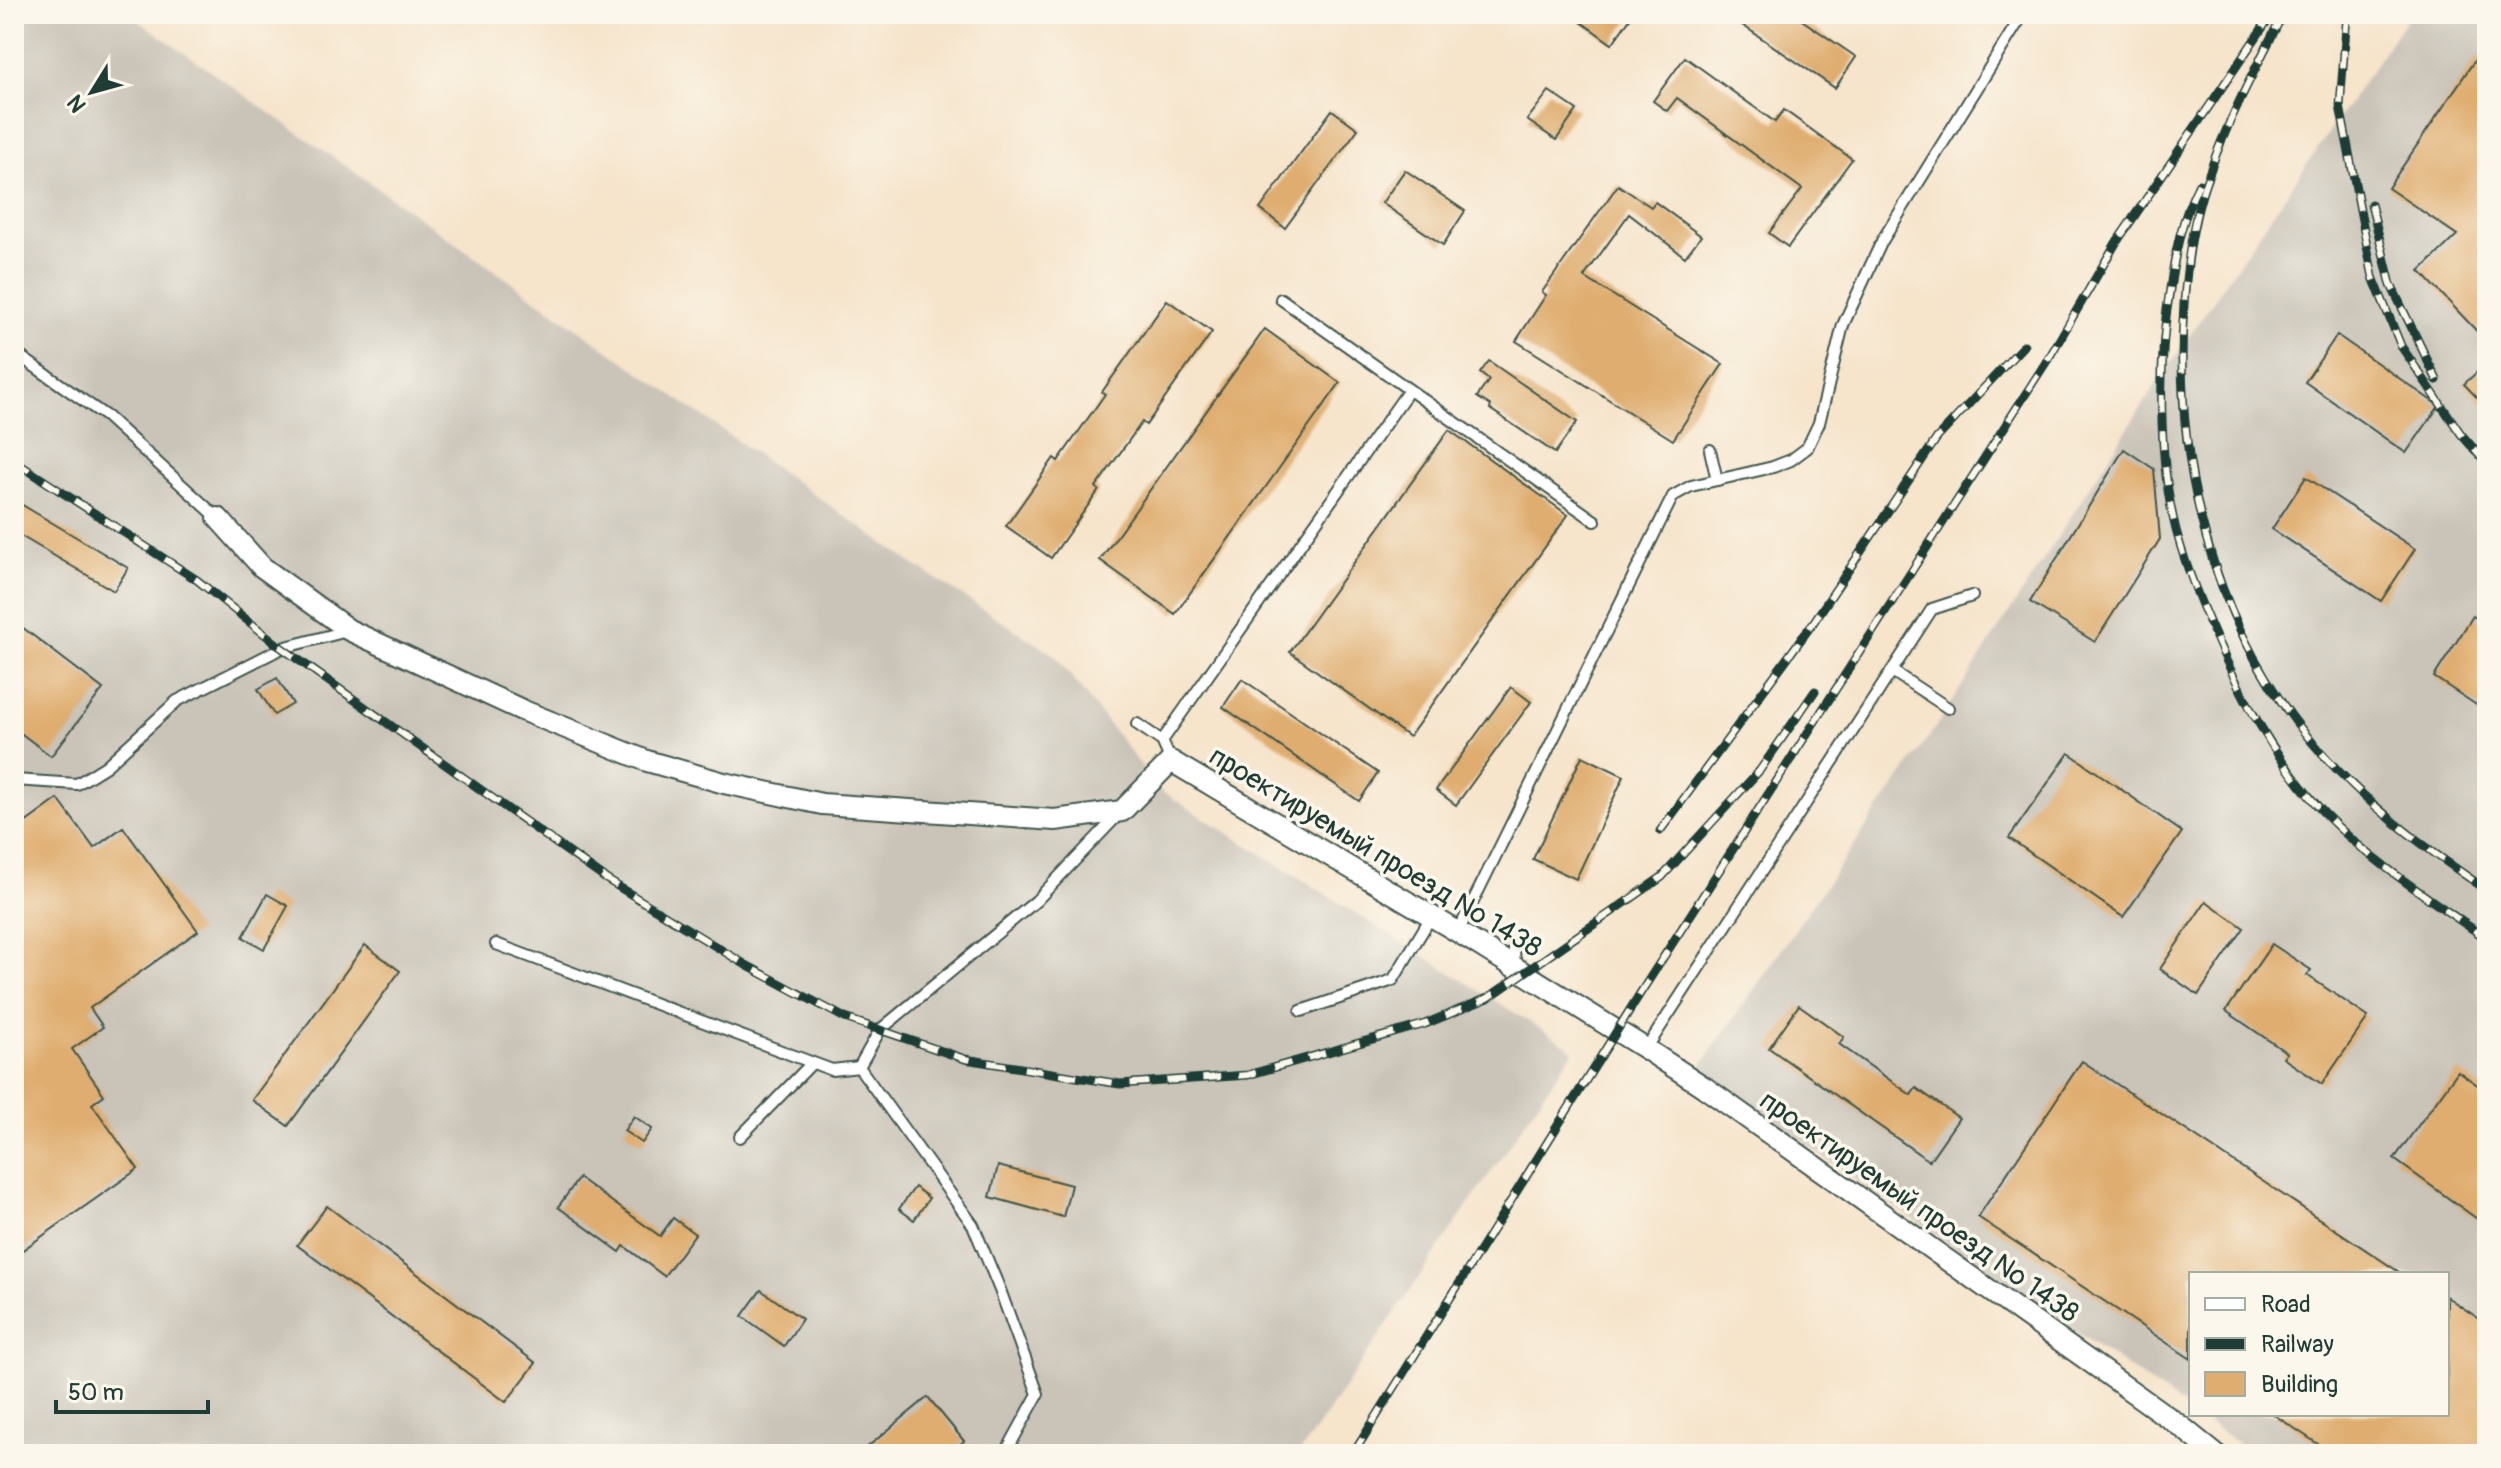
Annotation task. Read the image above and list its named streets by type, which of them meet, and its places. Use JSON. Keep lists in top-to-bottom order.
{
  "streets": {
    "street": ["проектируемый проезд № 1438"]
  },
  "legend": ["Road", "Railway", "Building"],
  "scale_bar": "50 m",
  "north": "bottom left"
}
